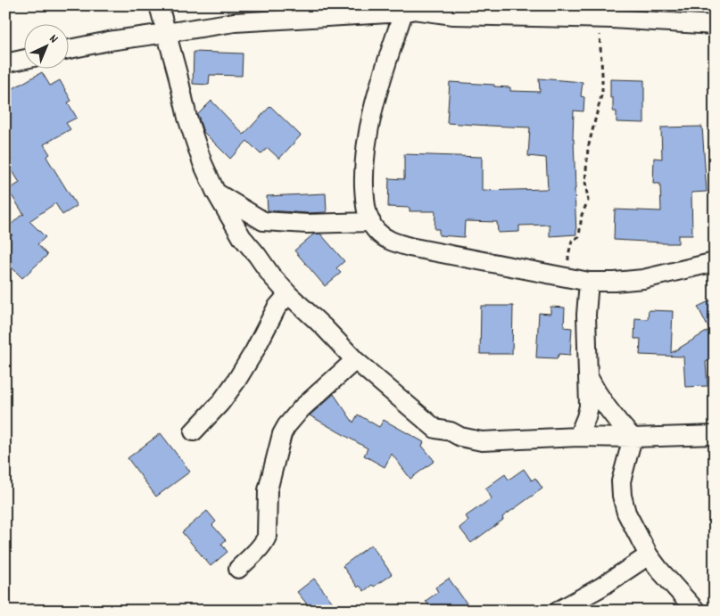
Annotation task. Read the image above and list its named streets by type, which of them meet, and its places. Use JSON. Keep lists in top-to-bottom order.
{
  "north": "top right"
}
